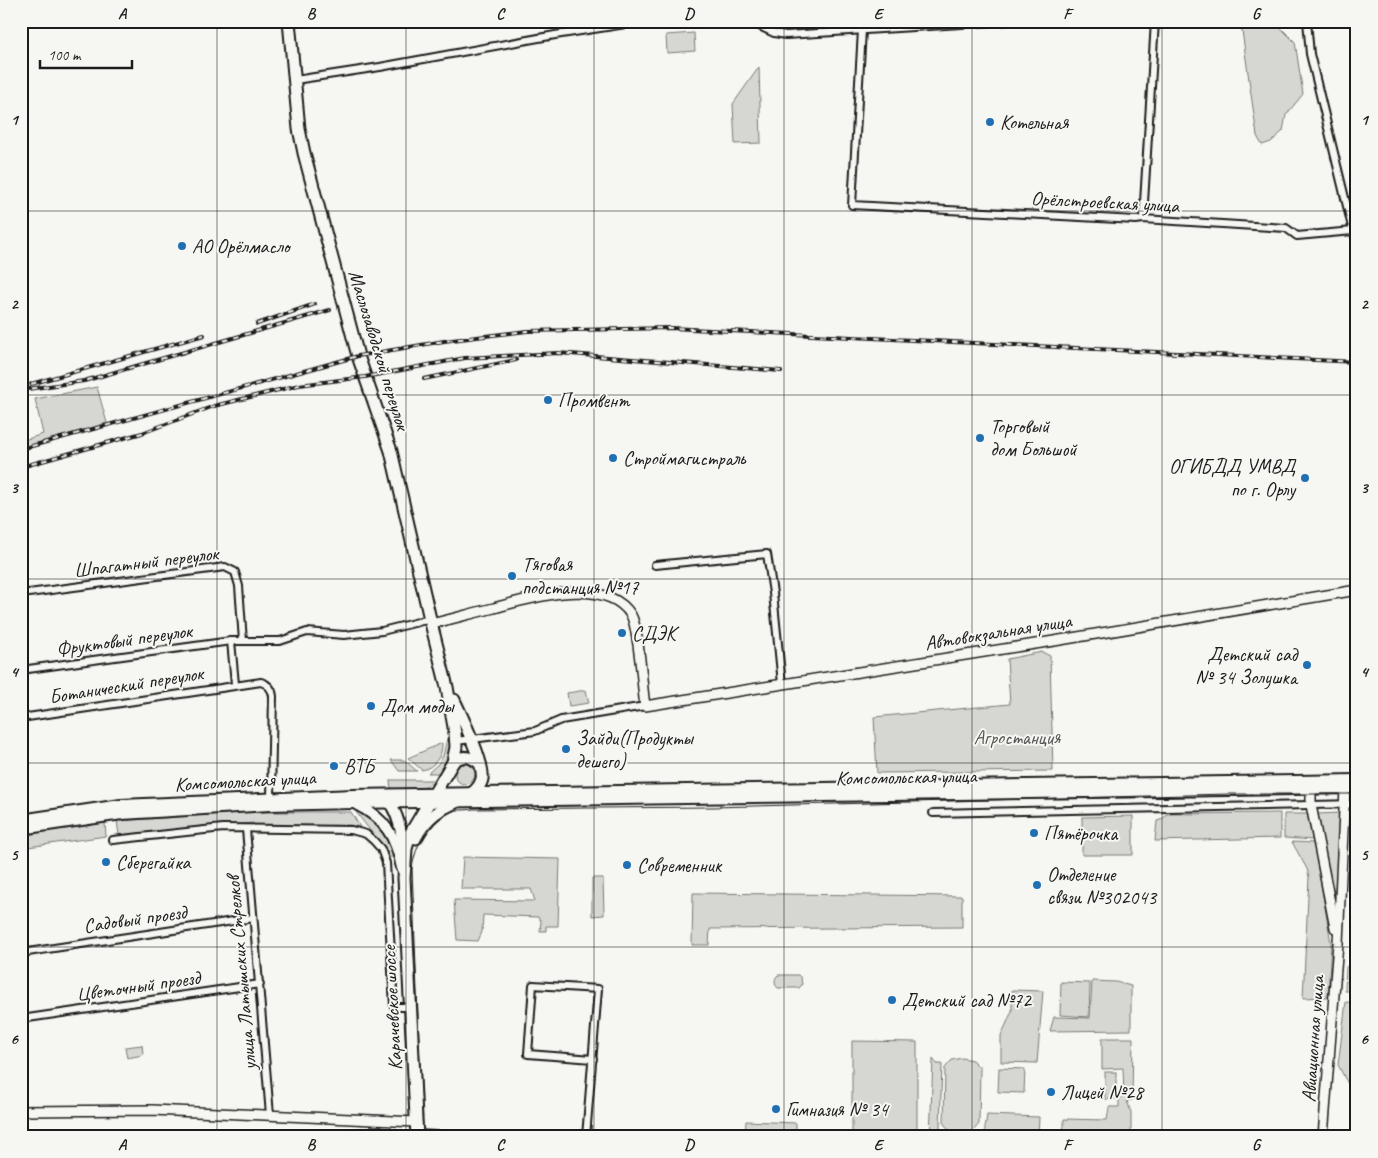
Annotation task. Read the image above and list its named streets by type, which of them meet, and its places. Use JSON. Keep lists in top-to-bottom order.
{
  "streets": {
    "highway": ["Маслозаводской переулок", "Комсомольская улица", "Карачевское шоссе"],
    "street": [
      "Орёлстроевская улица",
      "Шпагатный переулок",
      "Автовокзальная улица",
      "Фруктовый переулок",
      "Ботанический переулок",
      "Садовый проезд",
      "улица Латышских Стрелков",
      "Цветочный проезд",
      "Авиационная улица"
    ]
  },
  "crossings": [
    ["Маслозаводской переулок", "Автовокзальная улица"],
    ["Маслозаводской переулок", "Фруктовый переулок"],
    ["Маслозаводской переулок", "Комсомольская улица"],
    ["Шпагатный переулок", "Фруктовый переулок"],
    ["Ботанический переулок", "Комсомольская улица"],
    ["Комсомольская улица", "Авиационная улица"],
    ["Садовый проезд", "улица Латышских Стрелков"],
    ["улица Латышских Стрелков", "Цветочный проезд"]
  ],
  "parks": ["Агростанция"],
  "places": [
    "Котельная",
    "АО Орёлмасло",
    "Промвент",
    "Торговый дом Большой",
    "Строймагистраль",
    "ОГИБДД УМВД по г. Орлу",
    "Тяговая подстанция №17",
    "СДЭК",
    "Детский сад № 34 Золушка",
    "Дом моды",
    "Зайди(Продукты дешего)",
    "ВТБ",
    "Пятёрочка",
    "Сберегайка",
    "Современник",
    "Отделение связи №302043",
    "Детский сад №72",
    "Лицей №28",
    "Гимназия № 34"
  ],
  "scale_bar": "100 m",
  "grid": {
    "columns": [
      "A",
      "B",
      "C",
      "D",
      "E",
      "F",
      "G"
    ],
    "rows": [
      "1",
      "2",
      "3",
      "4",
      "5",
      "6"
    ]
  }
}
